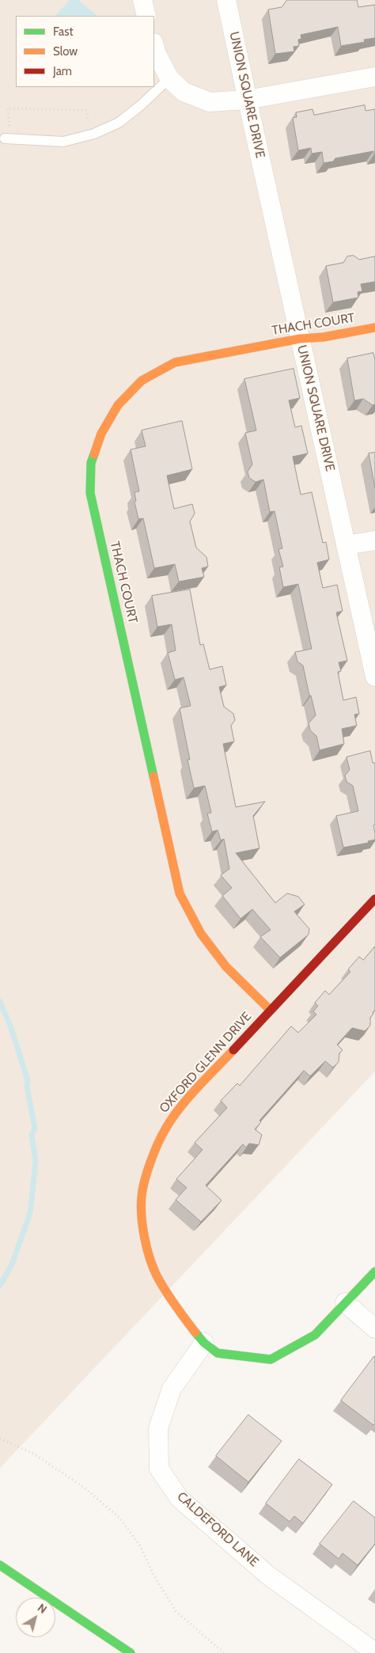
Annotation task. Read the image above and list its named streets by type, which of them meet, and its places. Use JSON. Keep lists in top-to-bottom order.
{
  "streets": {
    "street": [
      "UNION SQUARE DRIVE",
      "THACH COURT",
      "OXFORD GLENN DRIVE",
      "CALDEFORD LANE"
    ]
  },
  "crossings": [
    ["UNION SQUARE DRIVE", "THACH COURT"],
    ["THACH COURT", "OXFORD GLENN DRIVE"],
    ["OXFORD GLENN DRIVE", "CALDEFORD LANE"]
  ],
  "legend": ["Fast", "Slow", "Jam"],
  "north": "top right"
}
